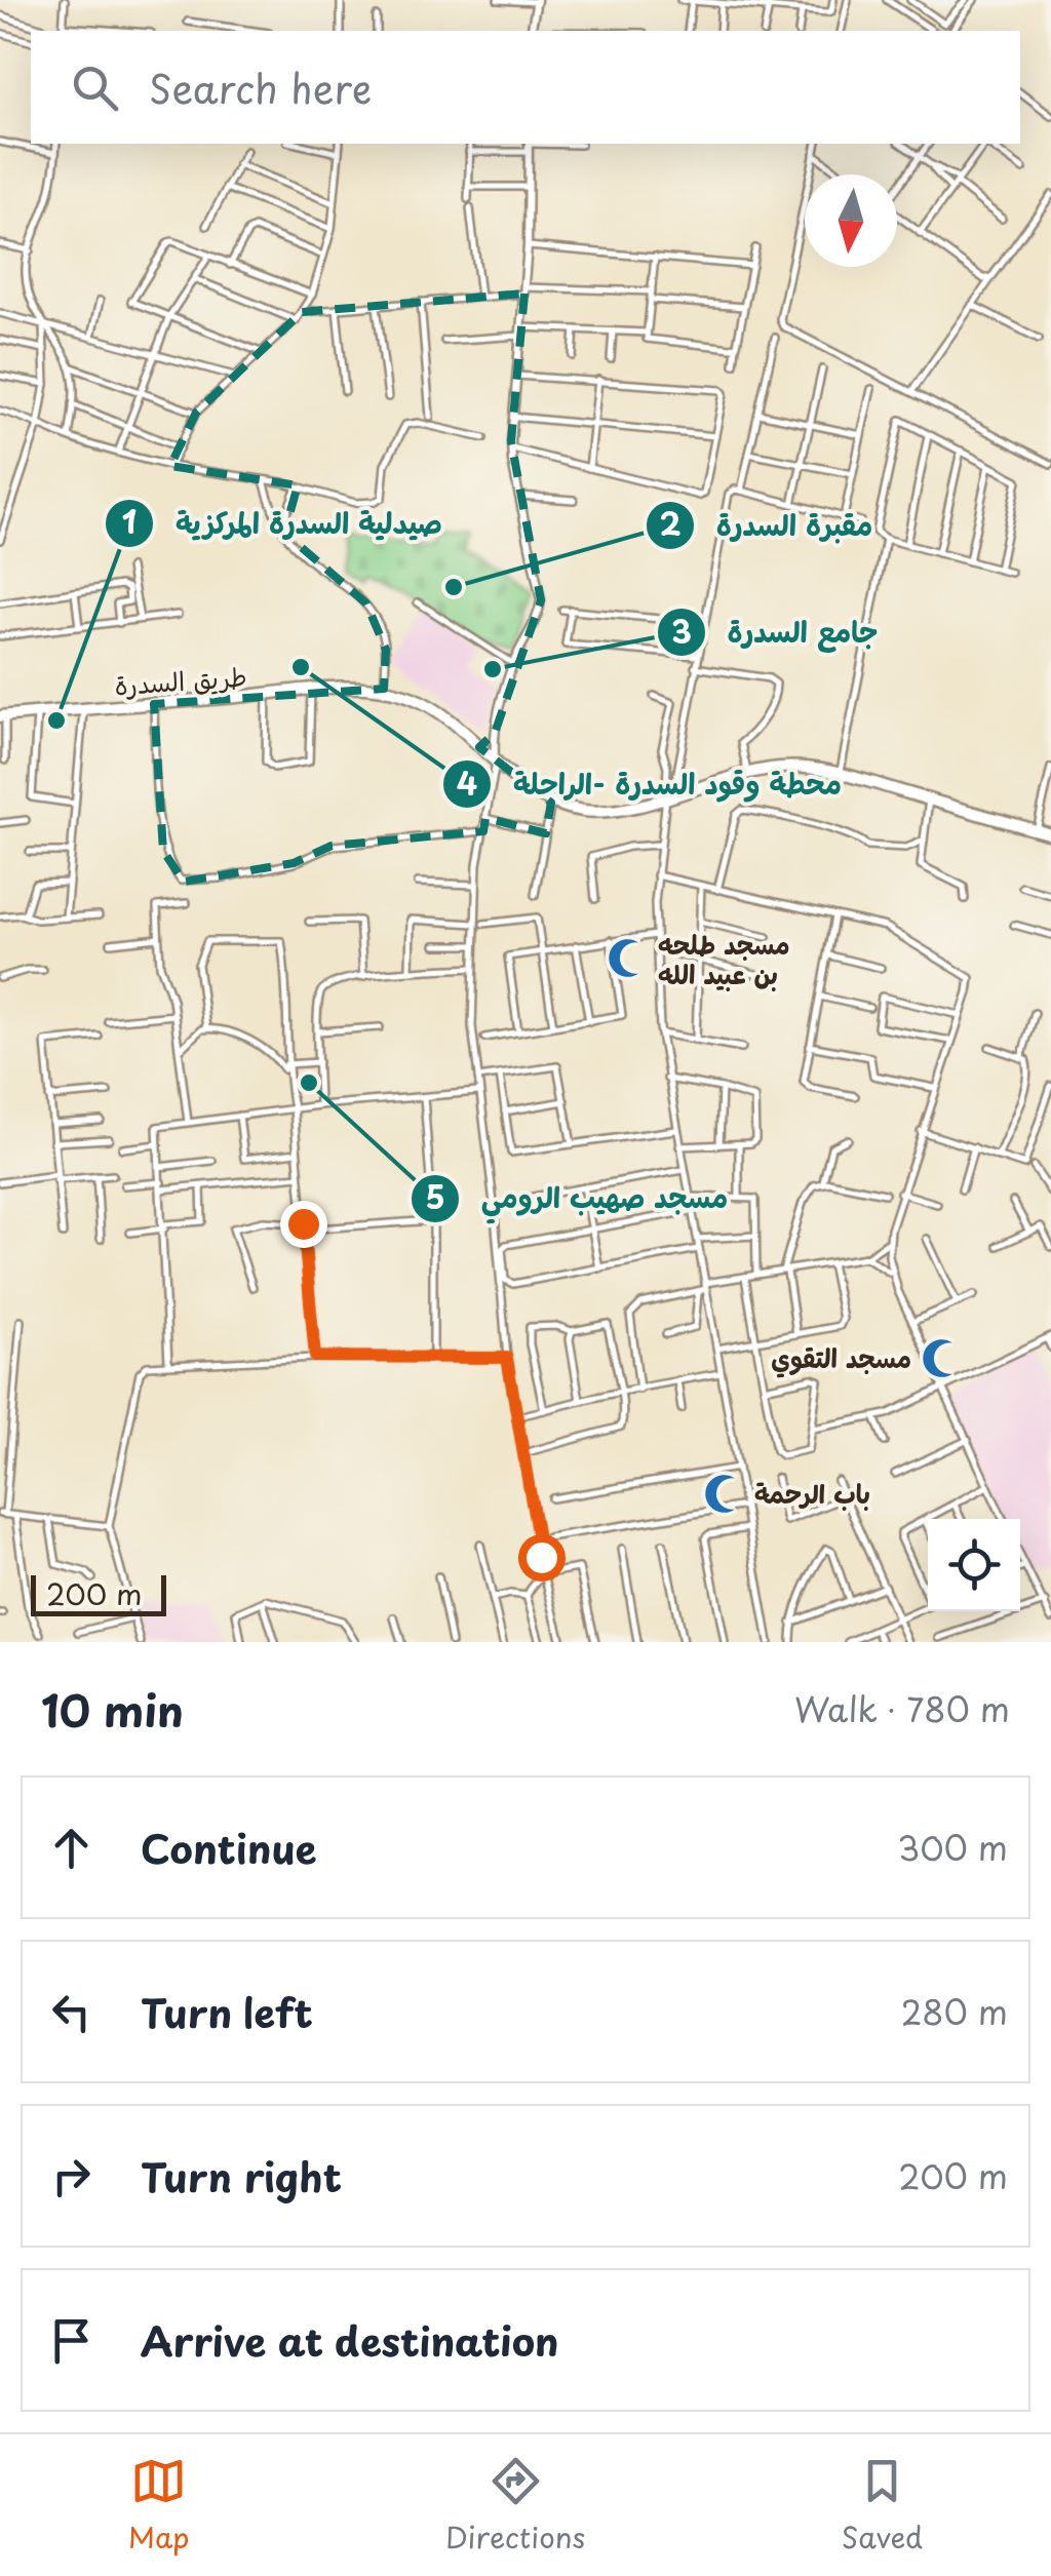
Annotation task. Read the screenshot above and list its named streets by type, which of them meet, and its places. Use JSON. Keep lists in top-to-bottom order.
{
  "streets": {
    "main road": ["طريق السدرة"]
  },
  "places": {
    "other": [
      "مقبرة السدرة",
      "محطة وقود السدرة -الراحلة",
      "جامع السدرة",
      "صيدلية السدرة المركزية",
      "مسجد صهيب الرومي"
    ],
    "mosque": ["مسجد طلحه بن عبيد الله", "مسجد التقوي", "باب الرحمة"]
  },
  "scale_bar": "200 m",
  "north": "bottom",
  "page": {
    "search": "Search here",
    "scale": "200 m",
    "heading": ["10 min", "Walk · 780 m"],
    "list": [
      ["Continue", "300 m"],
      ["Turn left", "280 m"],
      ["Turn right", "200 m"],
      "Arrive at destination"
    ],
    "nav": ["Map", "Directions", "Saved"]
  }
}
